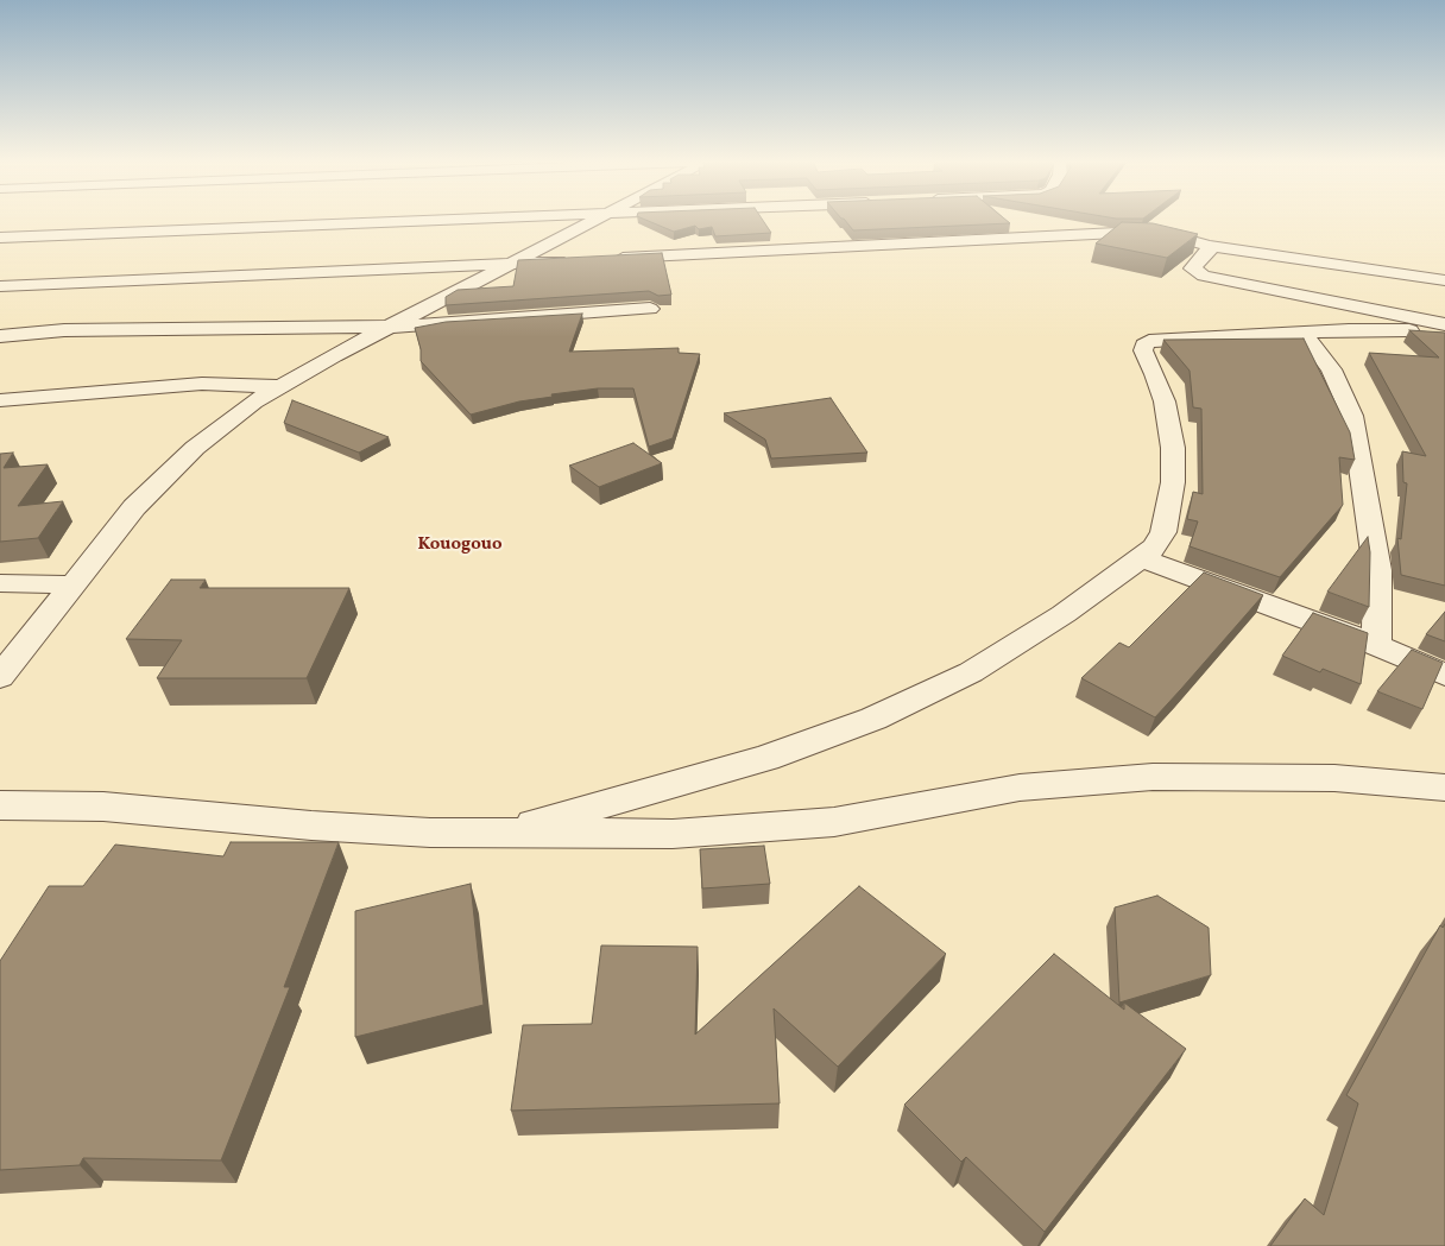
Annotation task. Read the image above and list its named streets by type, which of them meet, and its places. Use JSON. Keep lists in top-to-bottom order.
{
  "districts": ["Kouogouo"]
}
